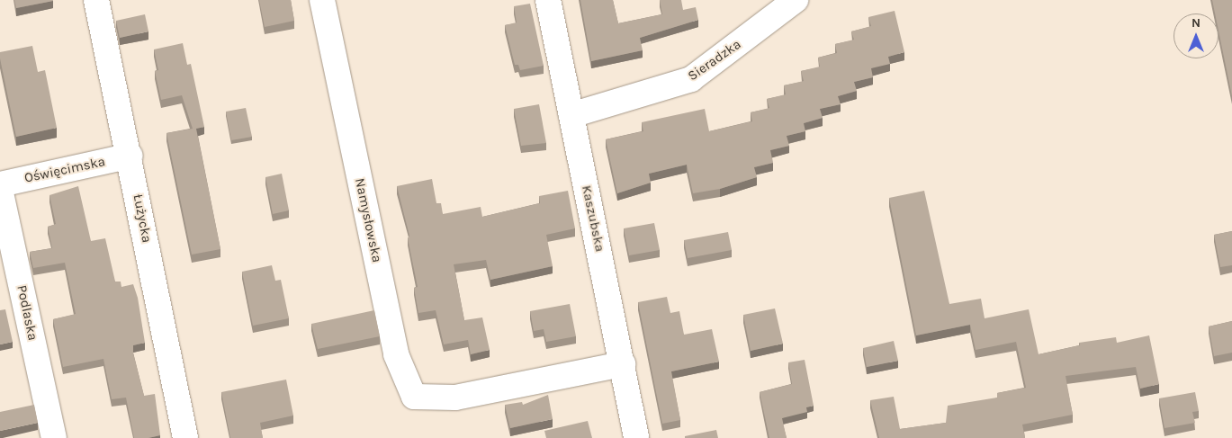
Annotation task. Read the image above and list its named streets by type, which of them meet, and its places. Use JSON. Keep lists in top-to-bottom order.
{
  "streets": {
    "street": [
      "Sieradzka",
      "Oświęcimska",
      "Łużycka",
      "Kaszubska",
      "Namysłowska",
      "Podlaska"
    ]
  },
  "crossings": [
    ["Sieradzka", "Kaszubska"],
    ["Oświęcimska", "Łużycka"],
    ["Kaszubska", "Namysłowska"]
  ],
  "north": "top"
}
